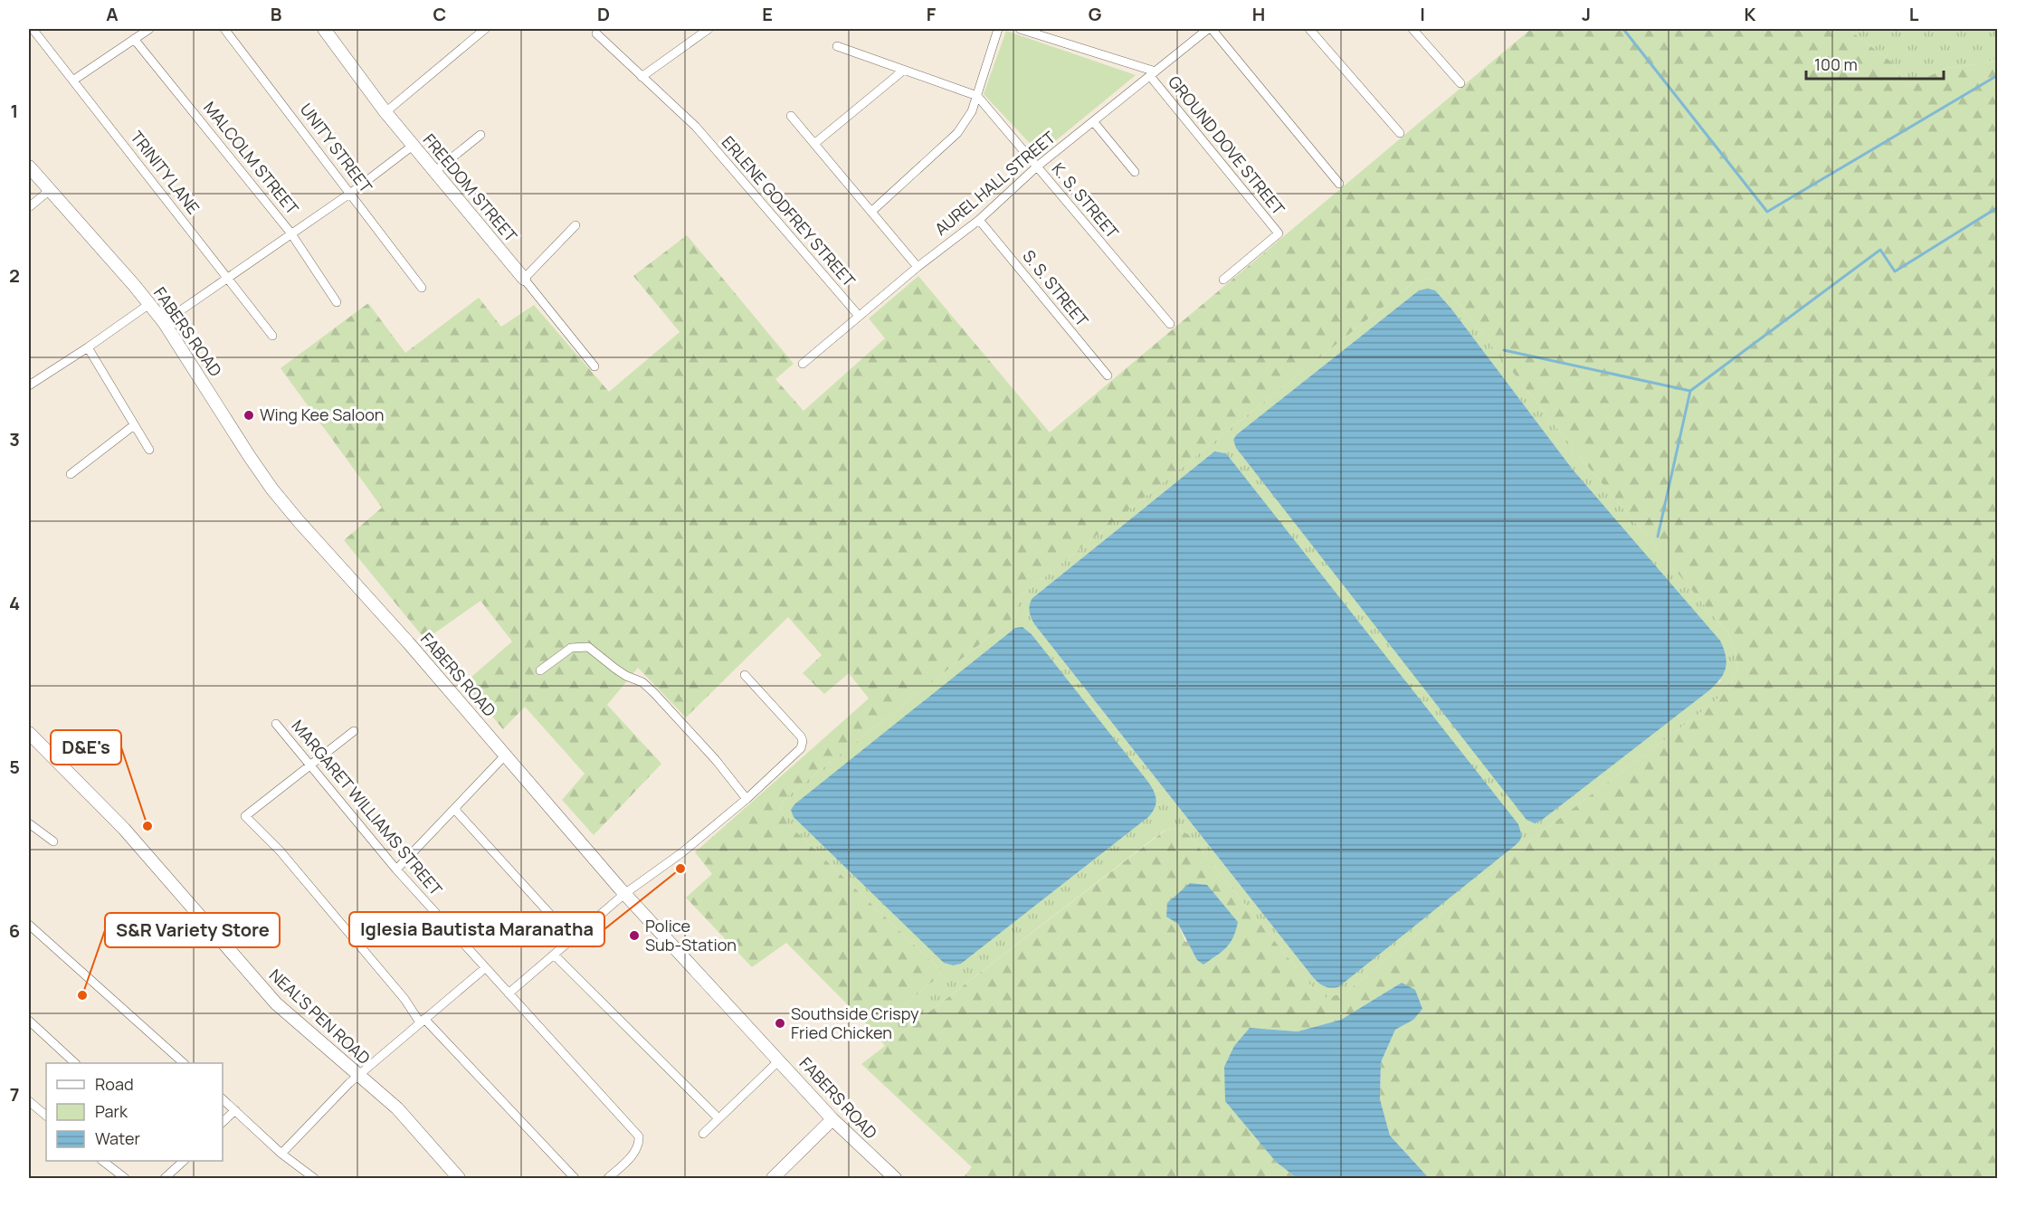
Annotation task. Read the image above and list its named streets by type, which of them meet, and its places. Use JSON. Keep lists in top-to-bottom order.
{
  "streets": {
    "main road": ["FREEDOM STREET", "FABERS ROAD", "NEAL'S PEN ROAD"],
    "street": [
      "GROUND DOVE STREET",
      "UNITY STREET",
      "MALCOLM STREET",
      "TRINITY LANE",
      "AUREL HALL STREET",
      "K. S. STREET",
      "ERLENE GODFREY STREET",
      "S. S. STREET",
      "MARGARET WILLIAMS STREET"
    ]
  },
  "crossings": [
    ["GROUND DOVE STREET", "AUREL HALL STREET"],
    ["AUREL HALL STREET", "K. S. STREET"],
    ["AUREL HALL STREET", "ERLENE GODFREY STREET"],
    ["AUREL HALL STREET", "S. S. STREET"]
  ],
  "places": [
    "Wing Kee Saloon",
    "D&E's",
    "Iglesia Bautista Maranatha",
    "Police Sub-Station",
    "S&R Variety Store",
    "Southside Crispy Fried Chicken"
  ],
  "legend": ["Road", "Park", "Water"],
  "scale_bar": "100 m",
  "grid": {
    "columns": [
      "A",
      "B",
      "C",
      "D",
      "E",
      "F",
      "G",
      "H",
      "I",
      "J",
      "K",
      "L"
    ],
    "rows": [
      "1",
      "2",
      "3",
      "4",
      "5",
      "6",
      "7"
    ]
  }
}
